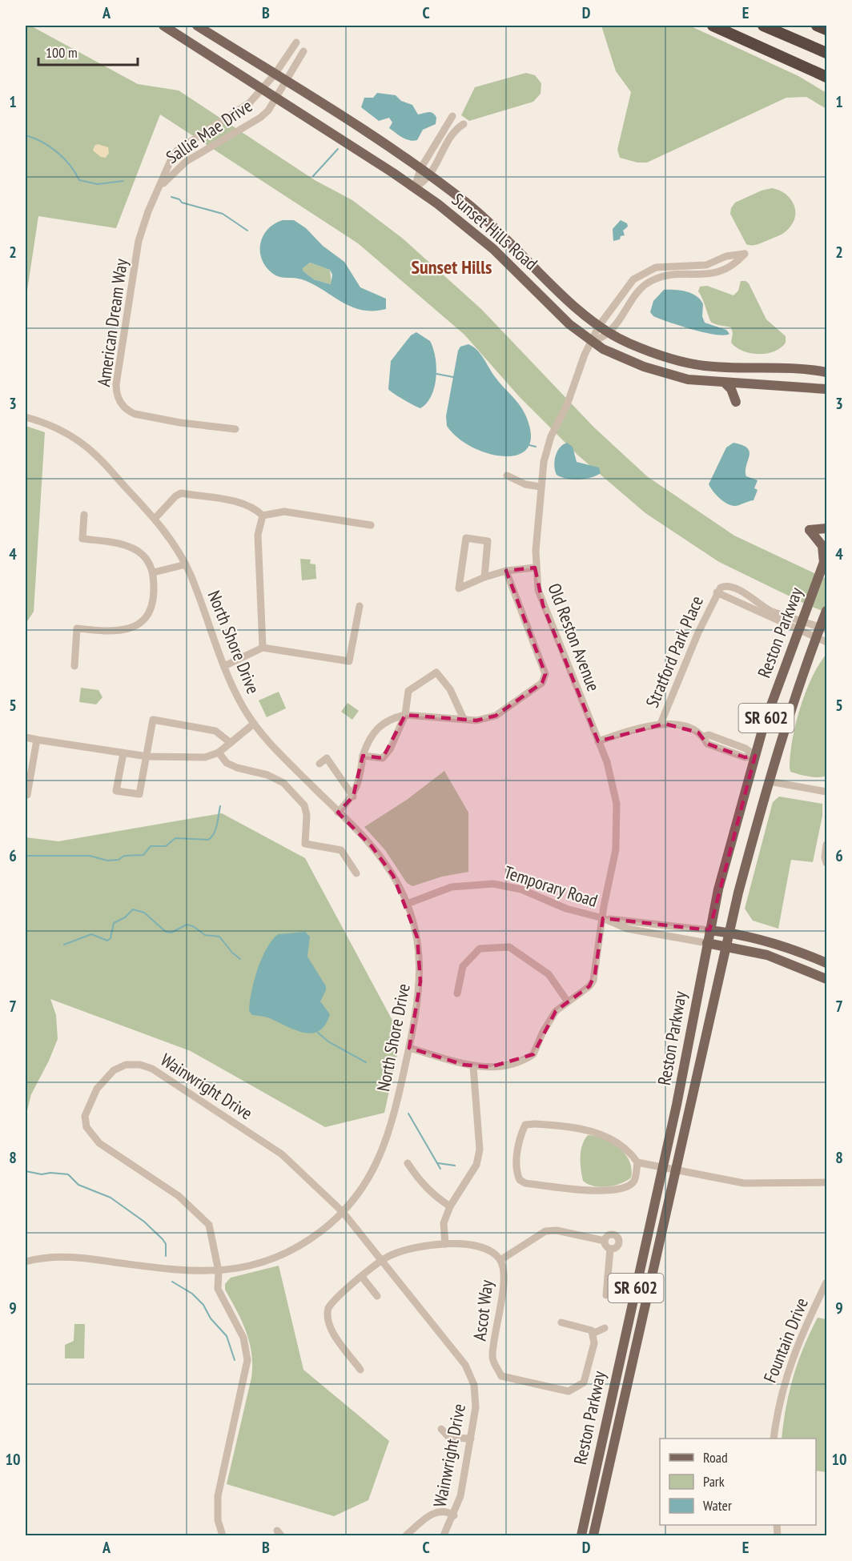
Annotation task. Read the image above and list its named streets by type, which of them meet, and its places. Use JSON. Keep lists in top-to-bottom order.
{
  "streets": {
    "main road": ["Sunset Hills Road", "Reston Parkway", "SR 602"],
    "street": [
      "Sallie Mae Drive",
      "American Dream Way",
      "Old Reston Avenue",
      "North Shore Drive",
      "Stratford Park Place",
      "Temporary Road",
      "Wainwright Drive",
      "Ascot Way",
      "Fountain Drive"
    ]
  },
  "crossings": [
    ["Sallie Mae Drive", "Sunset Hills Road"],
    ["Sallie Mae Drive", "American Dream Way"],
    ["Sunset Hills Road", "Old Reston Avenue"],
    ["Reston Parkway", "Stratford Park Place"],
    ["Reston Parkway", "Temporary Road"],
    ["Old Reston Avenue", "North Shore Drive"],
    ["Old Reston Avenue", "Temporary Road"],
    ["North Shore Drive", "Temporary Road"],
    ["North Shore Drive", "Wainwright Drive"],
    ["Wainwright Drive", "Ascot Way"]
  ],
  "districts": ["Sunset Hills"],
  "legend": ["Road", "Park", "Water"],
  "scale_bar": "100 m",
  "grid": {
    "columns": [
      "A",
      "B",
      "C",
      "D",
      "E"
    ],
    "rows": [
      "1",
      "2",
      "3",
      "4",
      "5",
      "6",
      "7",
      "8",
      "9",
      "10"
    ]
  }
}
